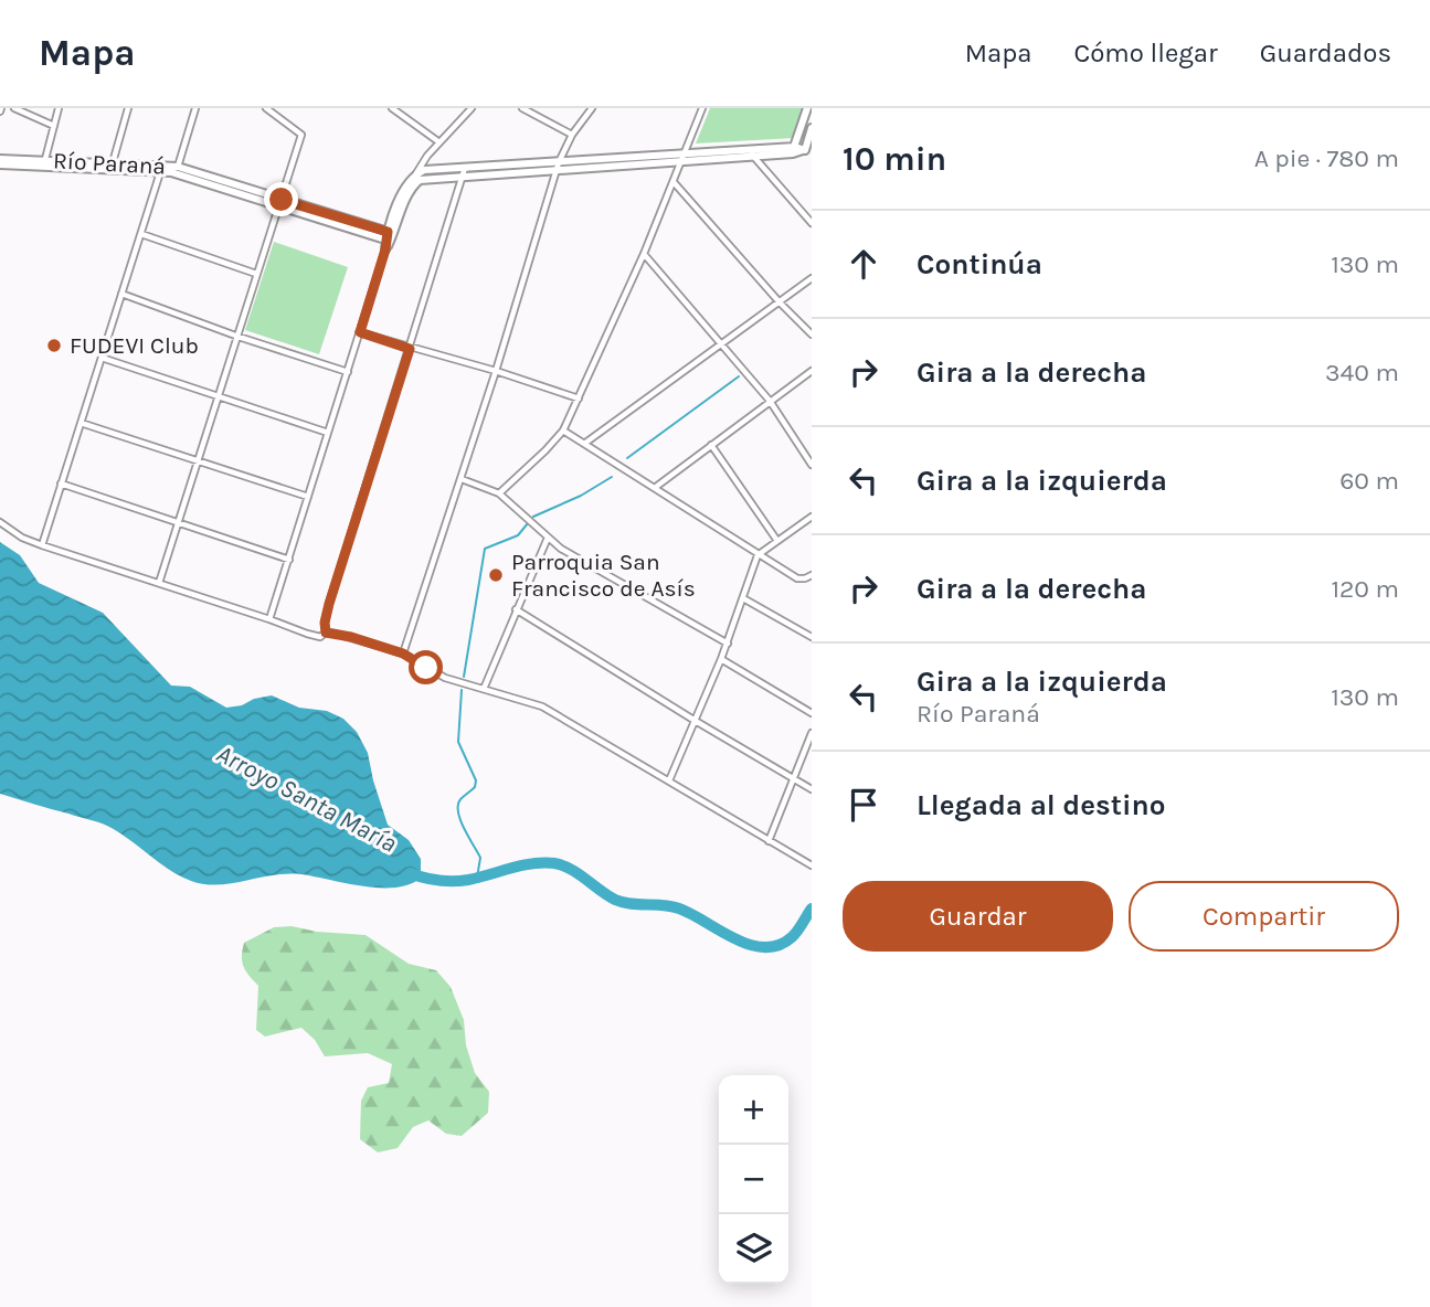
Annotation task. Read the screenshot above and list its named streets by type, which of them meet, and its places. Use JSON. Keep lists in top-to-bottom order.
{
  "streets": {
    "street": ["Río Paraná"]
  },
  "water": ["Arroyo Santa María"],
  "places": ["FUDEVI Club", "Parroquia San Francisco de Asís"],
  "page": {
    "header": "Mapa",
    "nav": ["Mapa", "Cómo llegar", "Guardados"],
    "heading": ["10 min", "A pie · 780 m"],
    "list": [
      ["Continúa", "130 m"],
      ["Gira a la derecha", "340 m"],
      ["Gira a la izquierda", "60 m"],
      ["Gira a la derecha", "120 m"],
      ["Gira a la izquierda", "Río Paraná", "130 m"],
      "Llegada al destino"
    ],
    "buttons": ["Guardar", "Compartir"],
    "map_buttons": ["+", "−"]
  }
}
